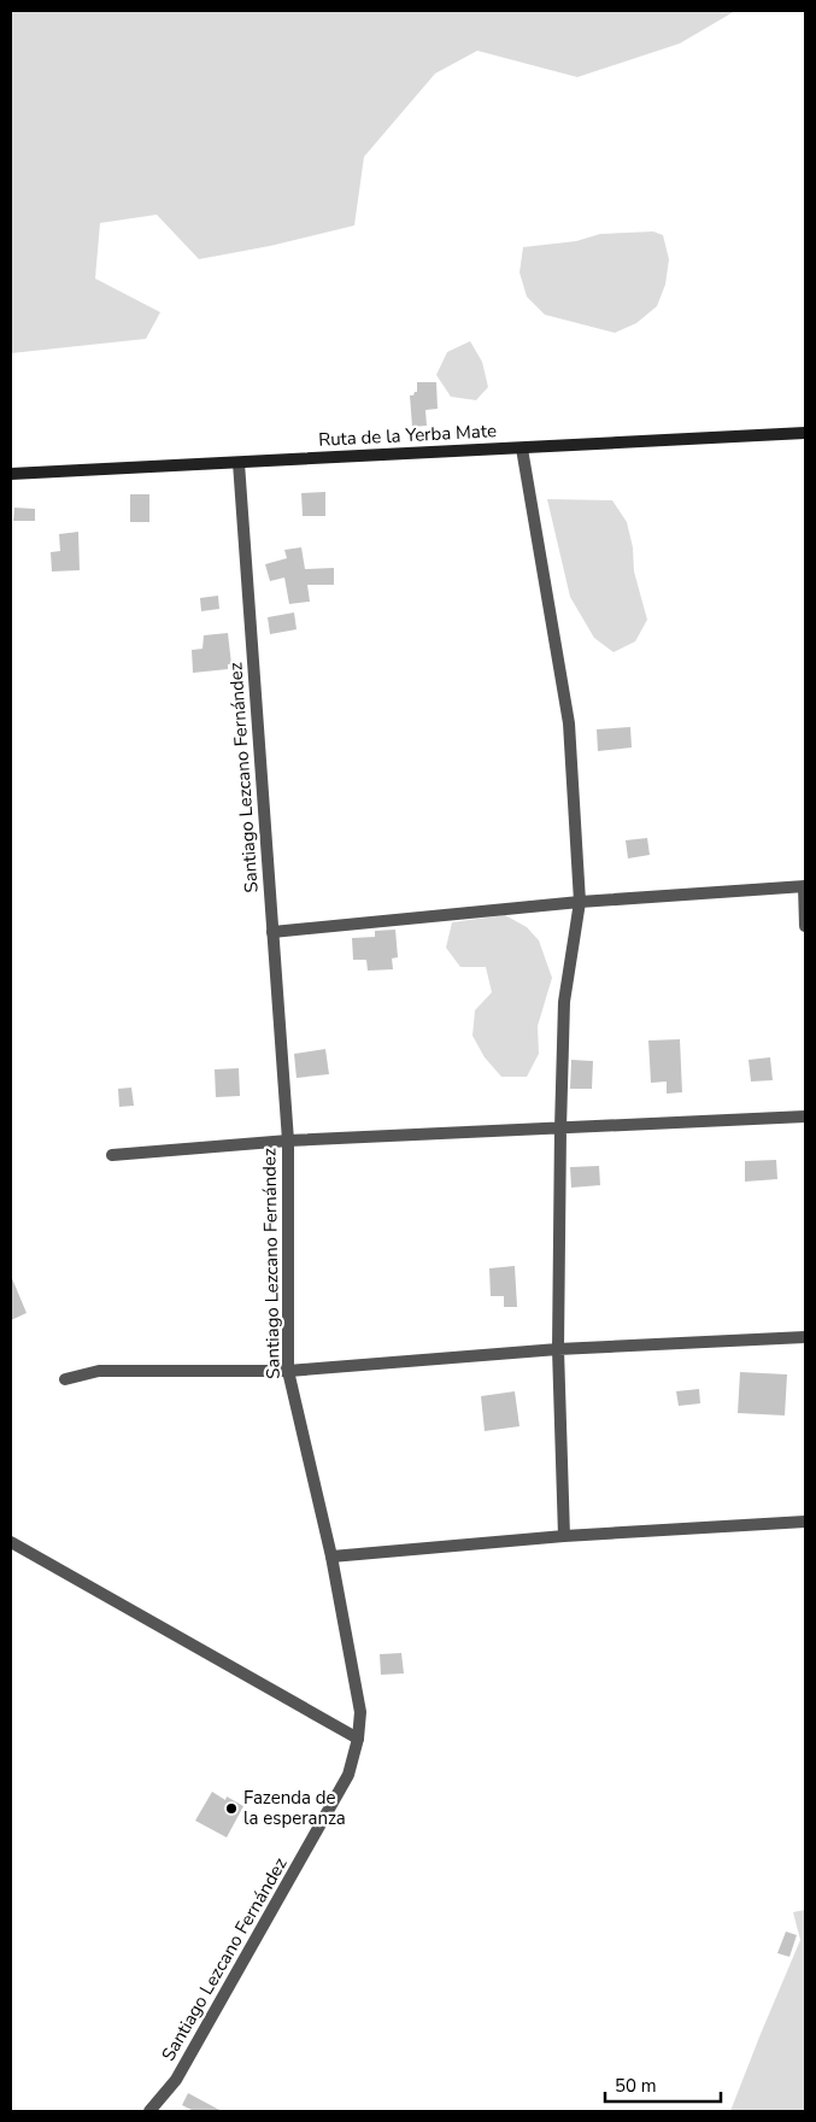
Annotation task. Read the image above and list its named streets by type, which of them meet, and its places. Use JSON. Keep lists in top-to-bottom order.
{
  "streets": {
    "main road": ["Ruta de la Yerba Mate"],
    "street": ["Santiago Lezcano Fernández"]
  },
  "crossings": [
    ["Ruta de la Yerba Mate", "Santiago Lezcano Fernández"]
  ],
  "places": ["Fazenda de la esperanza"],
  "scale_bar": "50 m"
}
